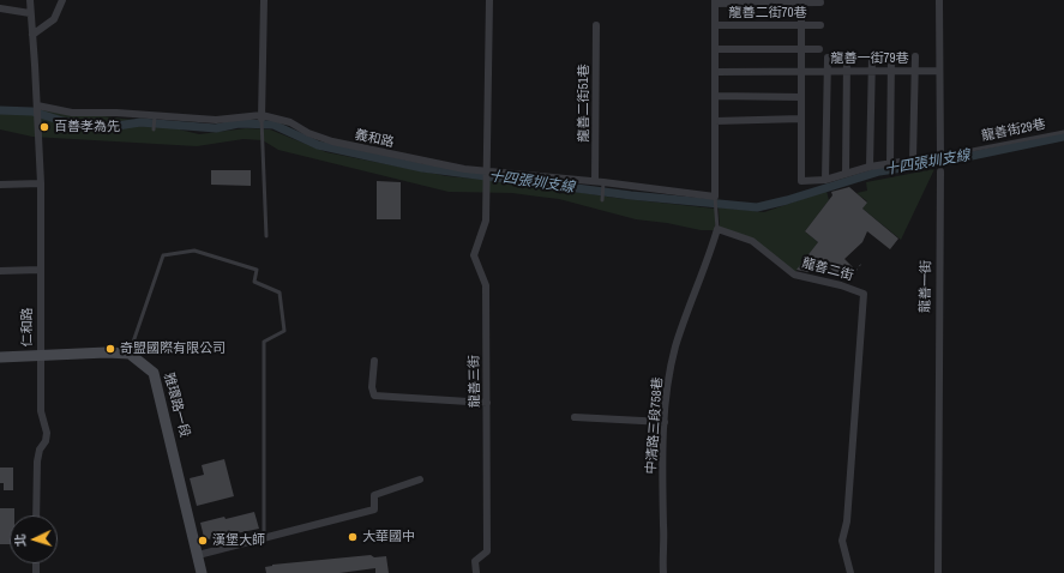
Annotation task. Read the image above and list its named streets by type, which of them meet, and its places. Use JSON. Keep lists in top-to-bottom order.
{
  "streets": {
    "street": [
      "龍善二街70巷",
      "龍善一街79巷",
      "龍善二街51巷",
      "義和路",
      "龍善二街",
      "龍善一街",
      "仁和路",
      "龍善三街",
      "雅環路一段",
      "中清路三段758巷"
    ],
    "lane": ["龍善街29巷"]
  },
  "crossings": [
    ["龍善一街79巷", "龍善一街"],
    ["龍善街29巷", "龍善一街"],
    ["義和路", "仁和路"],
    ["義和路", "龍善三街"],
    ["龍善二街", "中清路三段758巷"]
  ],
  "water": ["十四張圳支線"],
  "places": [
    "百善孝為先",
    "奇盟國際有限公司",
    "大華國中",
    "漢堡大師"
  ],
  "north": "left"
}
